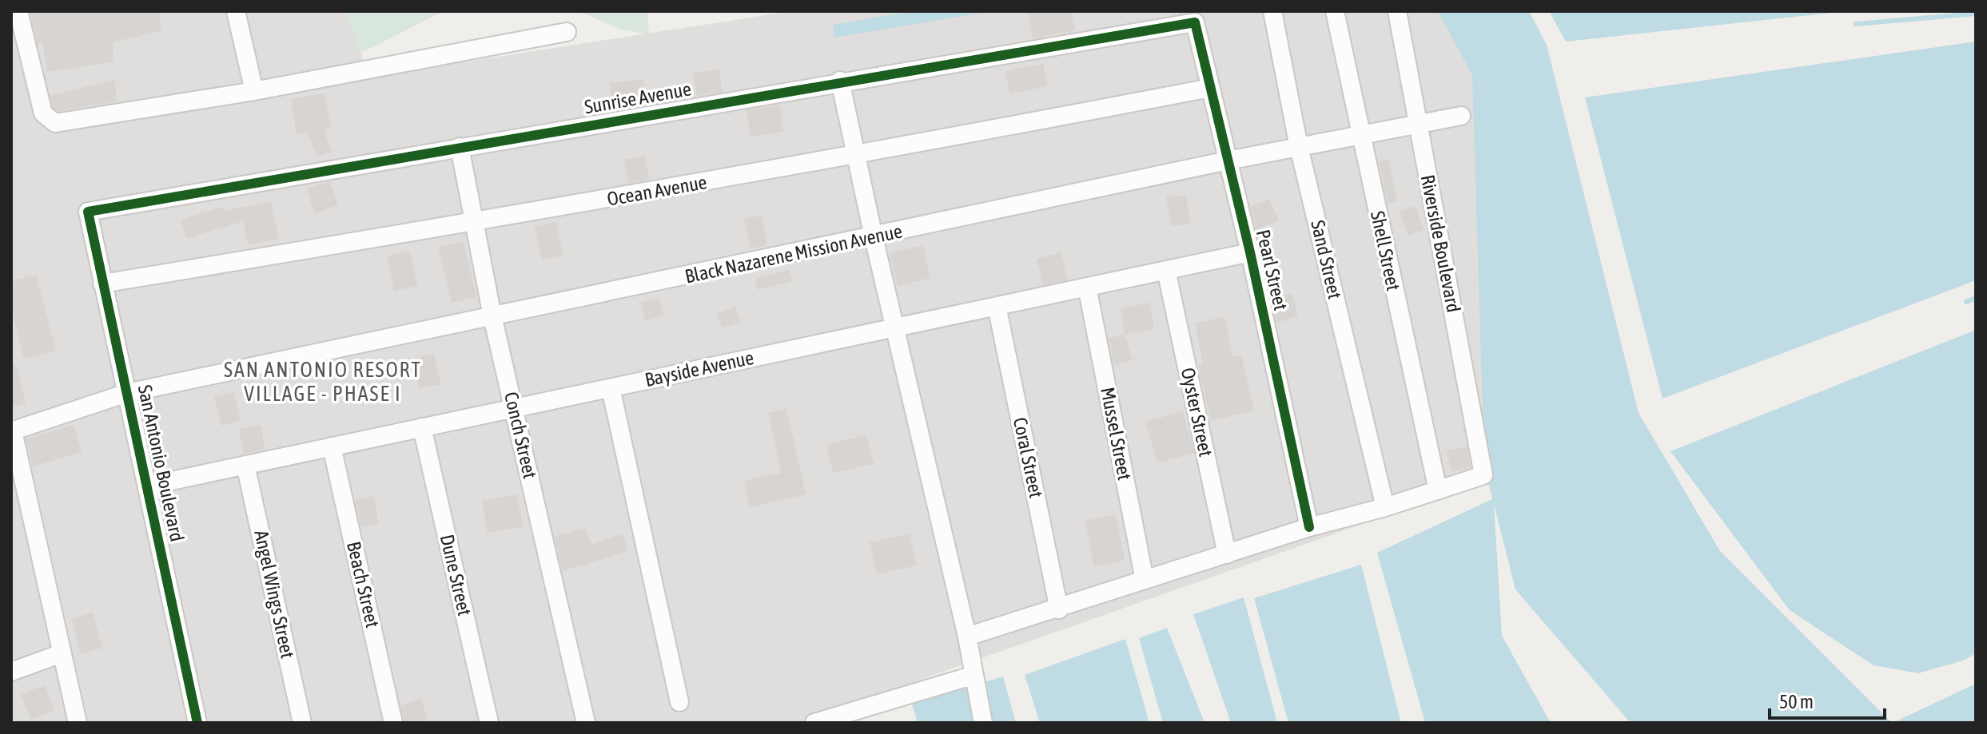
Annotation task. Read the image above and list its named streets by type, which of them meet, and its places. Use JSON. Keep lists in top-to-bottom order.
{
  "streets": {
    "street": [
      "Sunrise Avenue",
      "Ocean Avenue",
      "Riverside Boulevard",
      "Shell Street",
      "Black Nazarene Mission Avenue",
      "Sand Street",
      "Pearl Street",
      "Bayside Avenue",
      "Oyster Street",
      "Mussel Street",
      "Conch Street",
      "Coral Street",
      "San Antonio Boulevard",
      "Dune Street",
      "Beach Street",
      "Angel Wings Street"
    ]
  },
  "crossings": [
    ["Sunrise Avenue", "Pearl Street"],
    ["Sunrise Avenue", "Conch Street"],
    ["Sunrise Avenue", "San Antonio Boulevard"],
    ["Ocean Avenue", "Pearl Street"],
    ["Ocean Avenue", "Conch Street"],
    ["Ocean Avenue", "San Antonio Boulevard"],
    ["Riverside Boulevard", "Shell Street"],
    ["Riverside Boulevard", "Black Nazarene Mission Avenue"],
    ["Shell Street", "Black Nazarene Mission Avenue"],
    ["Black Nazarene Mission Avenue", "Sand Street"],
    ["Black Nazarene Mission Avenue", "Pearl Street"],
    ["Black Nazarene Mission Avenue", "Conch Street"],
    ["Black Nazarene Mission Avenue", "San Antonio Boulevard"],
    ["Pearl Street", "Bayside Avenue"],
    ["Bayside Avenue", "Oyster Street"],
    ["Bayside Avenue", "Mussel Street"],
    ["Bayside Avenue", "Conch Street"],
    ["Bayside Avenue", "Coral Street"],
    ["Bayside Avenue", "San Antonio Boulevard"],
    ["Bayside Avenue", "Dune Street"],
    ["Bayside Avenue", "Beach Street"],
    ["Bayside Avenue", "Angel Wings Street"]
  ],
  "districts": ["SAN ANTONIO RESORT VILLAGE - PHASE I"],
  "scale_bar": "50 m"
}
